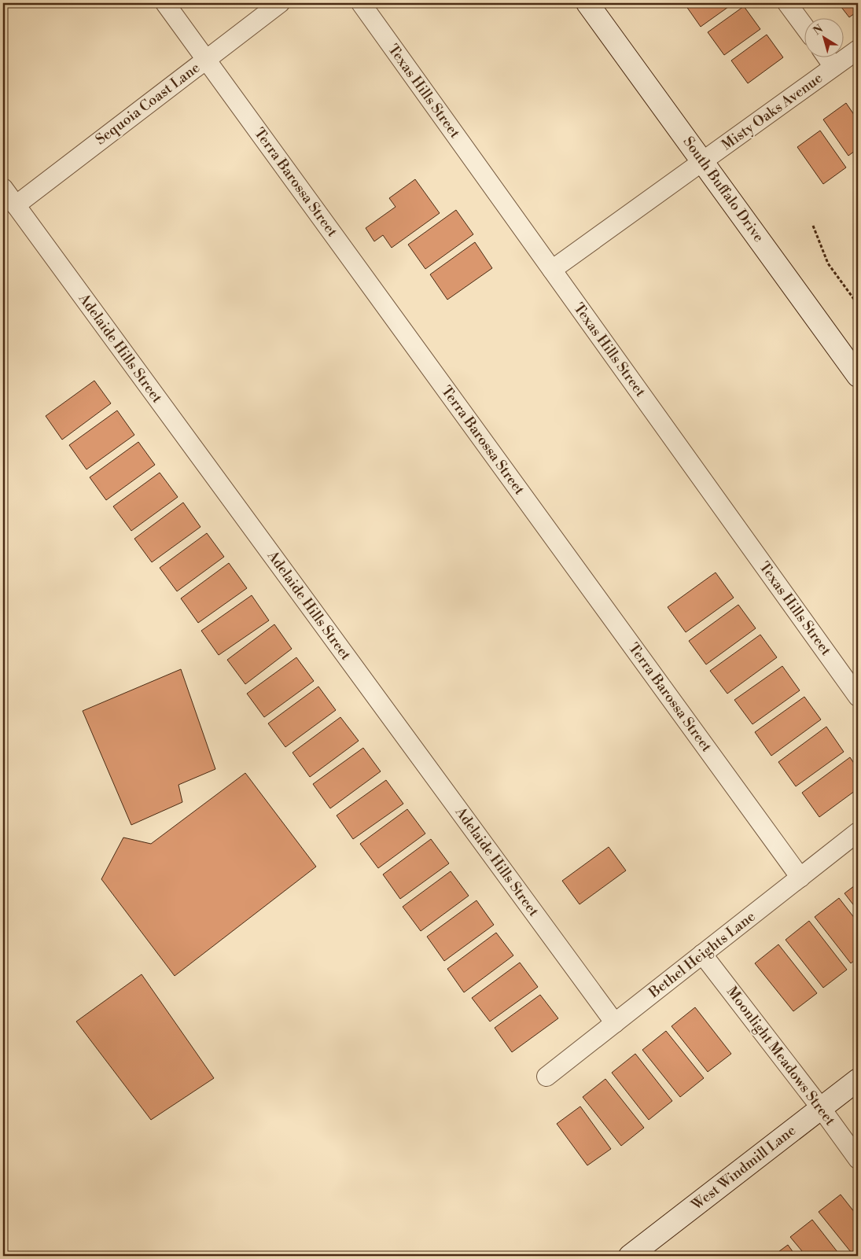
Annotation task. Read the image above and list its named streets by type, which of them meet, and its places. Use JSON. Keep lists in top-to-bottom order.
{
  "streets": {
    "main road": ["South Buffalo Drive", "West Windmill Lane"],
    "street": [
      "Texas Hills Street",
      "Sequoia Coast Lane",
      "Misty Oaks Avenue",
      "Terra Barossa Street",
      "Adelaide Hills Street",
      "Bethel Heights Lane",
      "Moonlight Meadows Street"
    ]
  },
  "crossings": [
    ["Texas Hills Street", "Misty Oaks Avenue"],
    ["Sequoia Coast Lane", "Terra Barossa Street"],
    ["Sequoia Coast Lane", "Adelaide Hills Street"],
    ["Misty Oaks Avenue", "South Buffalo Drive"],
    ["Terra Barossa Street", "Bethel Heights Lane"],
    ["Adelaide Hills Street", "Bethel Heights Lane"],
    ["Bethel Heights Lane", "Moonlight Meadows Street"],
    ["Moonlight Meadows Street", "West Windmill Lane"]
  ],
  "north": "top left"
}
